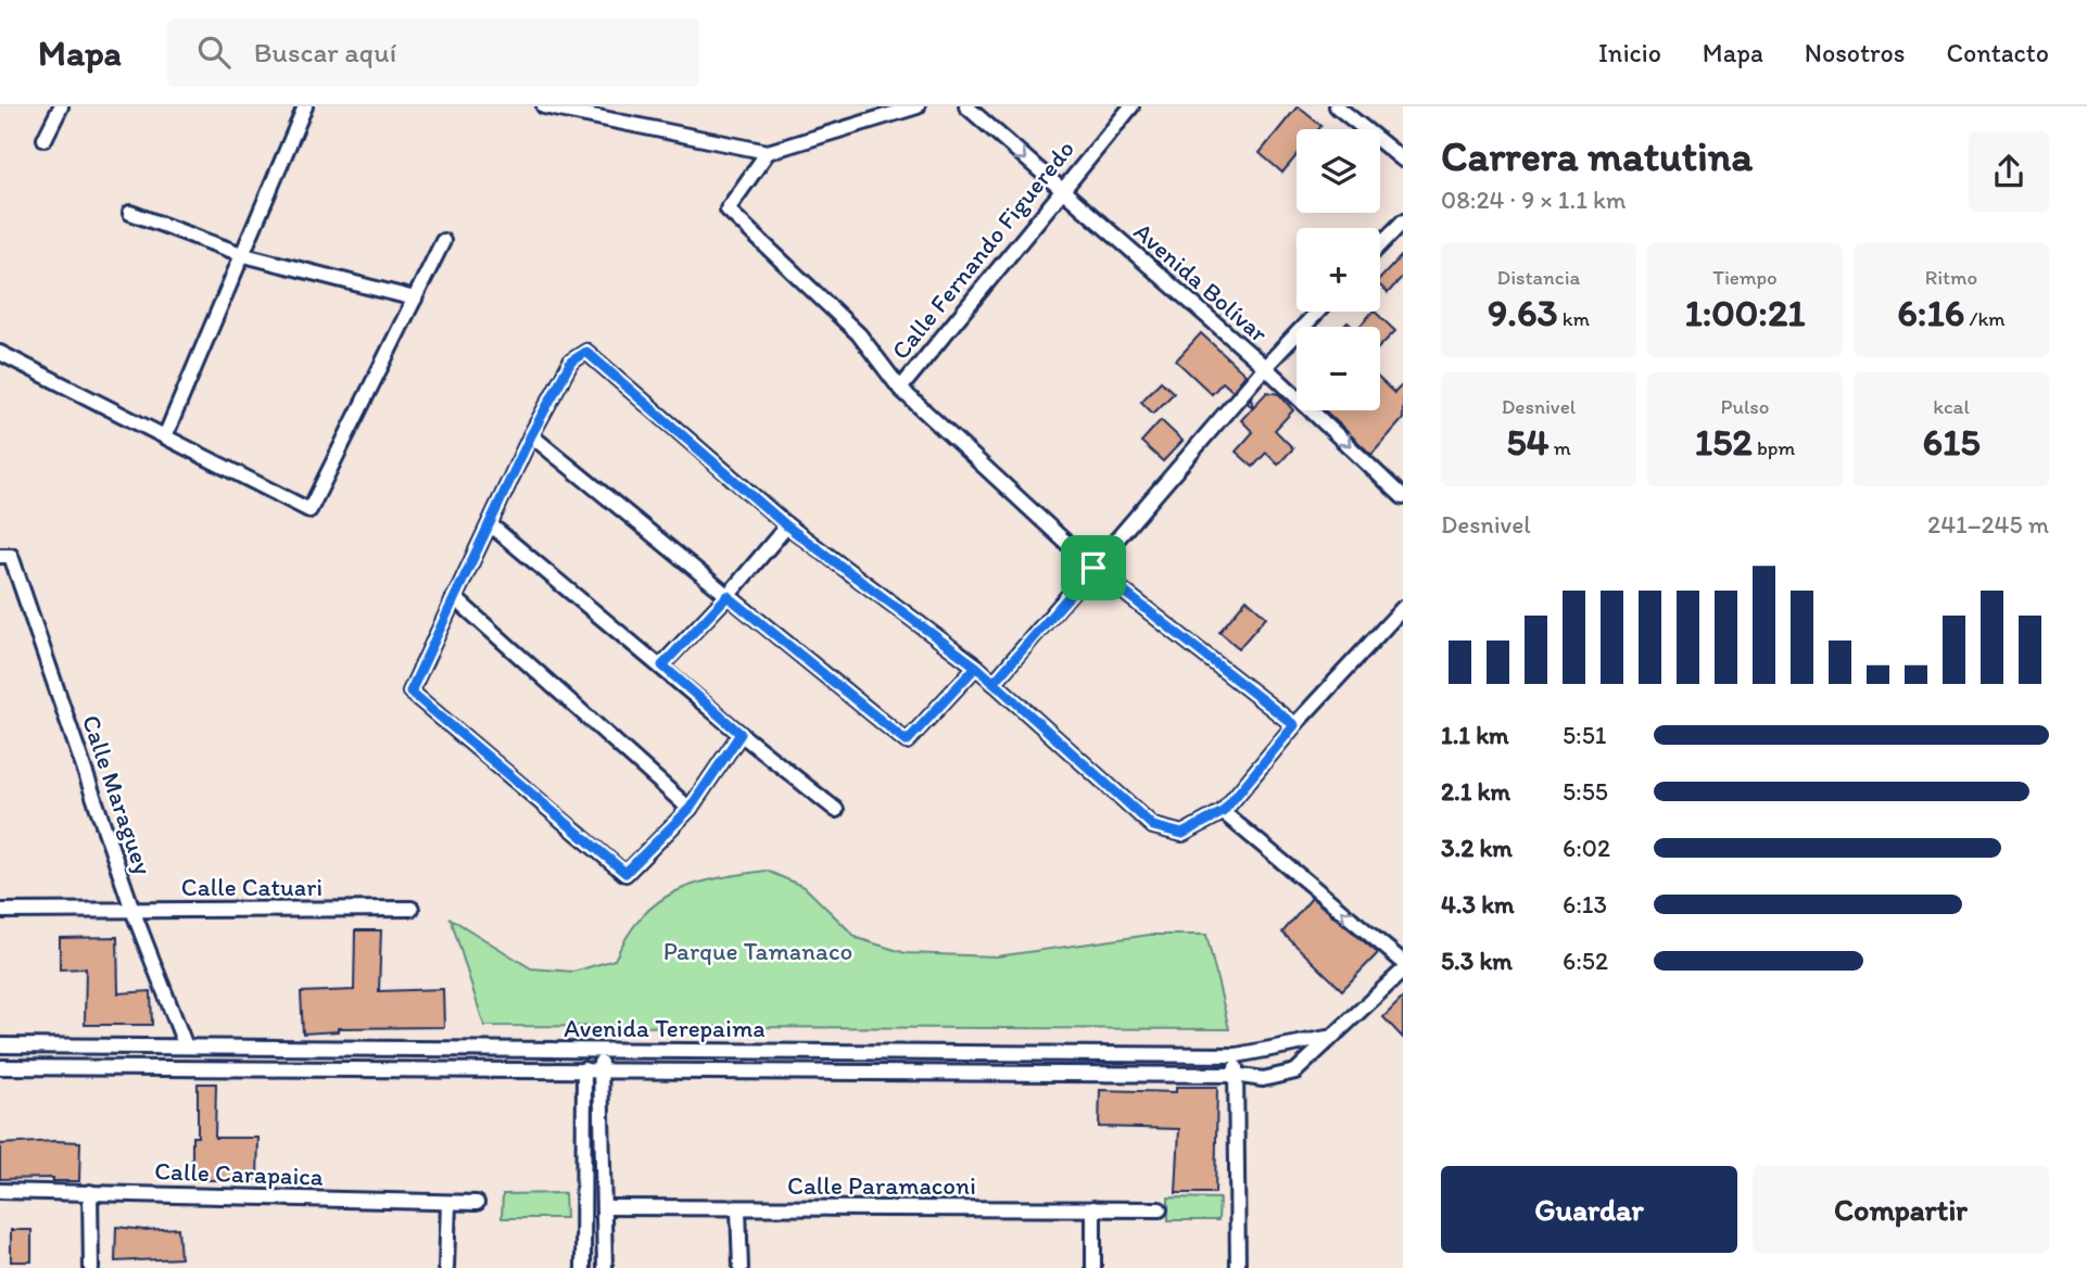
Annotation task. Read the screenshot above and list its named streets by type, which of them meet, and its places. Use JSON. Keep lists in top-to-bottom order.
{
  "streets": {
    "street": [
      "Calle Fernando Figueredo",
      "Avenida Bolívar",
      "Calle Maraguey",
      "Calle Catuari",
      "Avenida Terepaima",
      "Calle Carapaica",
      "Calle Paramaconi"
    ]
  },
  "crossings": [
    ["Calle Fernando Figueredo", "Avenida Bolívar"],
    ["Calle Maraguey", "Calle Catuari"],
    ["Calle Maraguey", "Avenida Terepaima"]
  ],
  "one_way": ["Avenida Bolívar"],
  "parks": ["Parque Tamanaco"],
  "page": {
    "header": "Mapa",
    "search": "Buscar aquí",
    "nav": [
      "Inicio",
      "Mapa",
      "Nosotros",
      "Contacto"
    ],
    "heading": ["Carrera matutina", "08:24 · 9 × 1.1 km"],
    "map_buttons": ["+", "−"],
    "stats": [
      ["Distancia", "9.63 km"],
      ["Tiempo", "1:00:21"],
      ["Ritmo", "6:16 /km"],
      ["Desnivel", "54 m"],
      ["Pulso", "152 bpm"],
      ["kcal", "615"]
    ],
    "chart": ["Desnivel", "241–245 m"],
    "list": [
      {
        "name": "1.1 km",
        "note": "5:51"
      },
      {
        "name": "2.1 km",
        "note": "5:55"
      },
      {
        "name": "3.2 km",
        "note": "6:02"
      },
      {
        "name": "4.3 km",
        "note": "6:13"
      },
      {
        "name": "5.3 km",
        "note": "6:52"
      }
    ],
    "buttons": ["Guardar", "Compartir"]
  }
}
